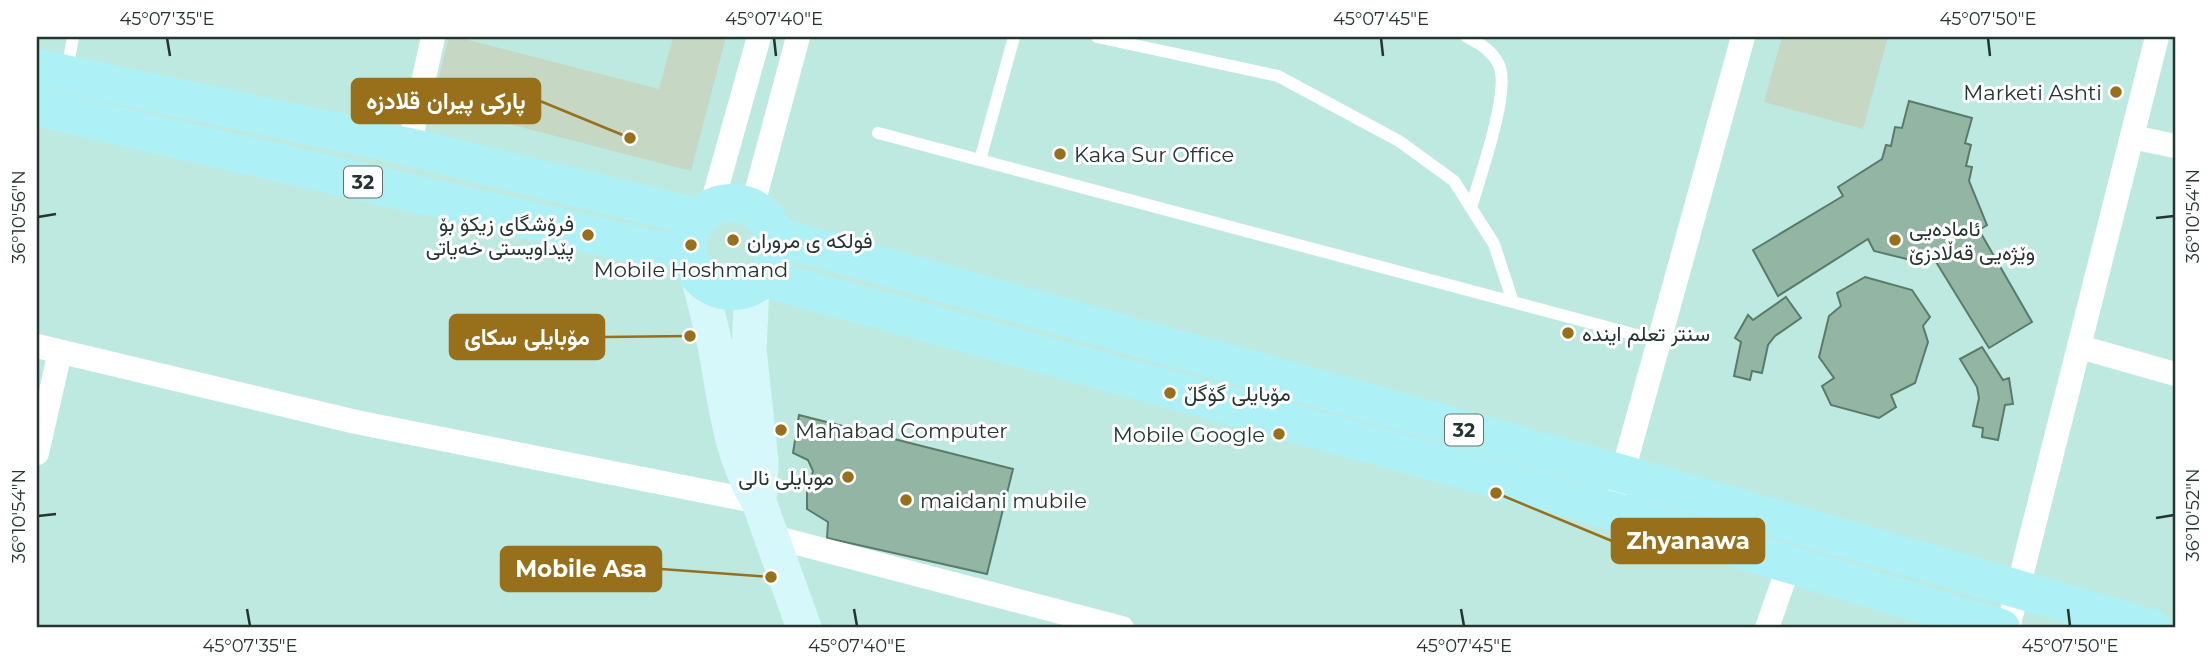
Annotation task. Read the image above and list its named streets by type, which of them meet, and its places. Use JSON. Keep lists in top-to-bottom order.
{
  "streets": {
    "main road": ["32"]
  },
  "places": [
    "Marketi Ashti",
    "پارکی پیران قلادزه",
    "Kaka Sur Office",
    "فرۆشگای زیکۆ بۆ پێداویستی خەیاتی",
    "فولکه ی مروران",
    "ئامادەیی وێژەیی قەڵادزێ",
    "Mobile Hoshmand",
    "سنتر تعلم اينده",
    "مۆبایلی سکای",
    "مۆبایلی گۆگڵ",
    "Mahabad Computer",
    "Mobile Google",
    "موبايلى نالى",
    "Zhyanawa",
    "maidani mubile",
    "Mobile Asa"
  ],
  "coordinates": [
    "45°07'35\"E",
    "45°07'40\"E",
    "45°07'45\"E",
    "45°07'50\"E",
    "36°10'54\"N",
    "36°10'56\"N",
    "36°10'52\"N"
  ]
}
